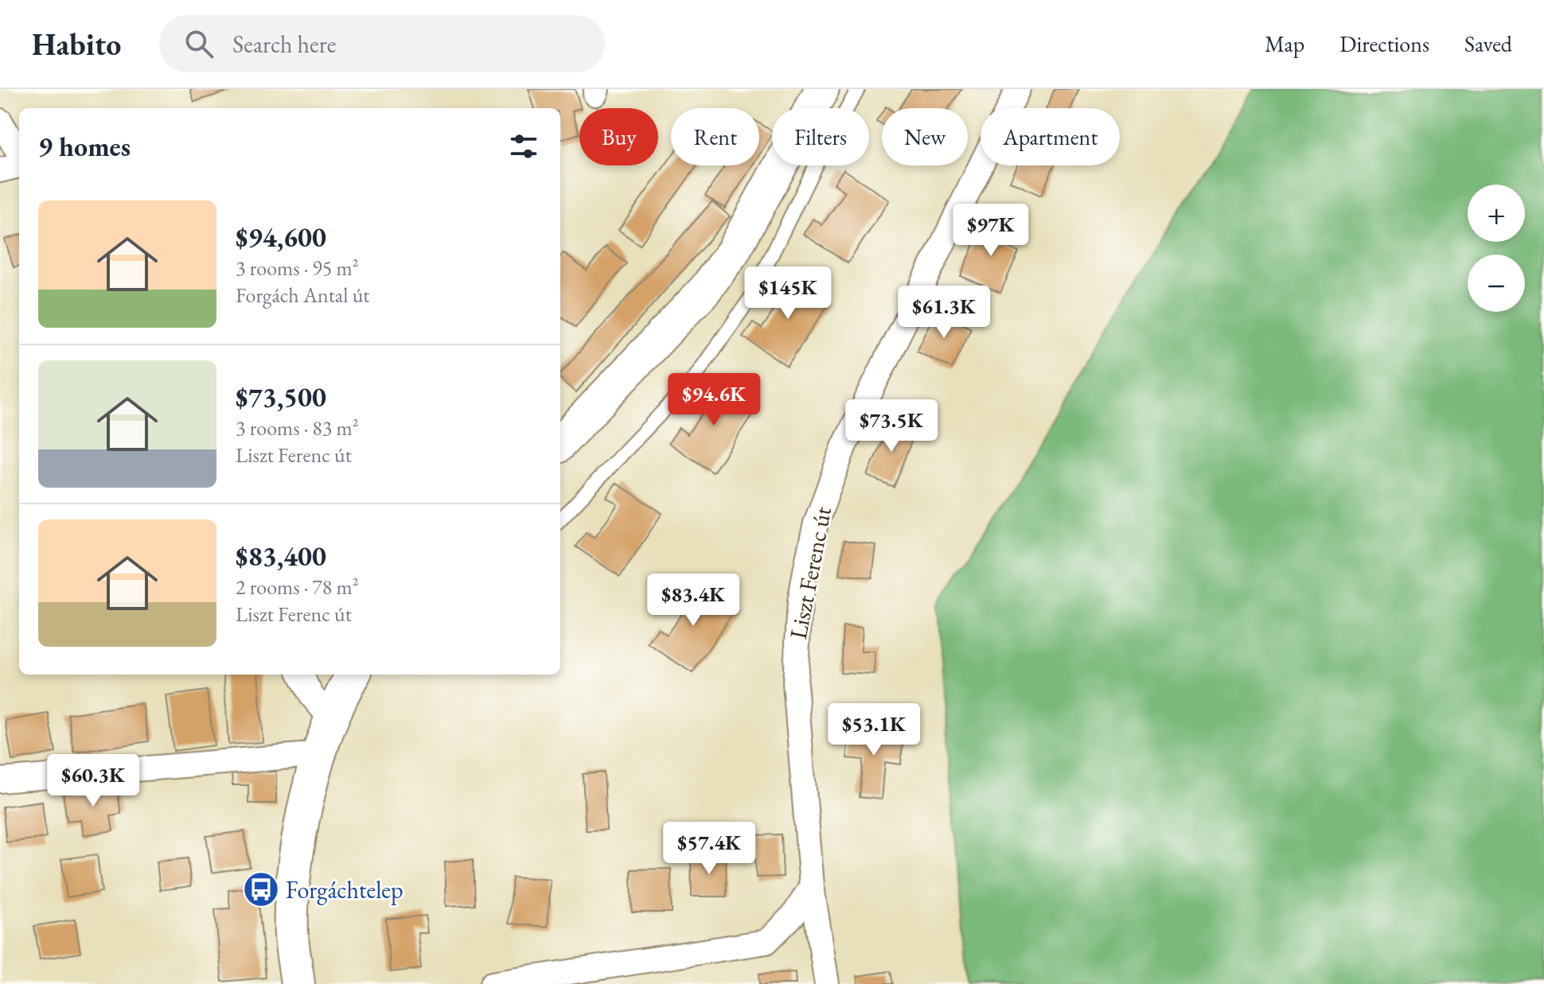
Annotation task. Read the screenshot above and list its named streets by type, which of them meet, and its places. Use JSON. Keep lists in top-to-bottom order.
{
  "streets": {
    "street": ["Liszt Ferenc út"]
  },
  "places": {
    "bus stop": ["Forgáchtelep"]
  },
  "page": {
    "header": "Habito",
    "search": "Search here",
    "nav": ["Map", "Directions", "Saved"],
    "chip": [
      "Buy",
      "Rent",
      "Filters",
      "New",
      "Apartment"
    ],
    "heading": "9 homes",
    "map_buttons": ["+", "−"],
    "list": [
      {
        "name": "$94,600",
        "note": "3 rooms · 95 m² · Forgách Antal út"
      },
      {
        "name": "$73,500",
        "note": "3 rooms · 83 m² · Liszt Ferenc út"
      },
      {
        "name": "$83,400",
        "note": "2 rooms · 78 m² · Liszt Ferenc út"
      }
    ],
    "price": [
      "$97K",
      "$145K",
      "$61.3K",
      "$94.6K",
      "$73.5K",
      "$83.4K",
      "$53.1K",
      "$60.3K",
      "$57.4K"
    ]
  }
}
